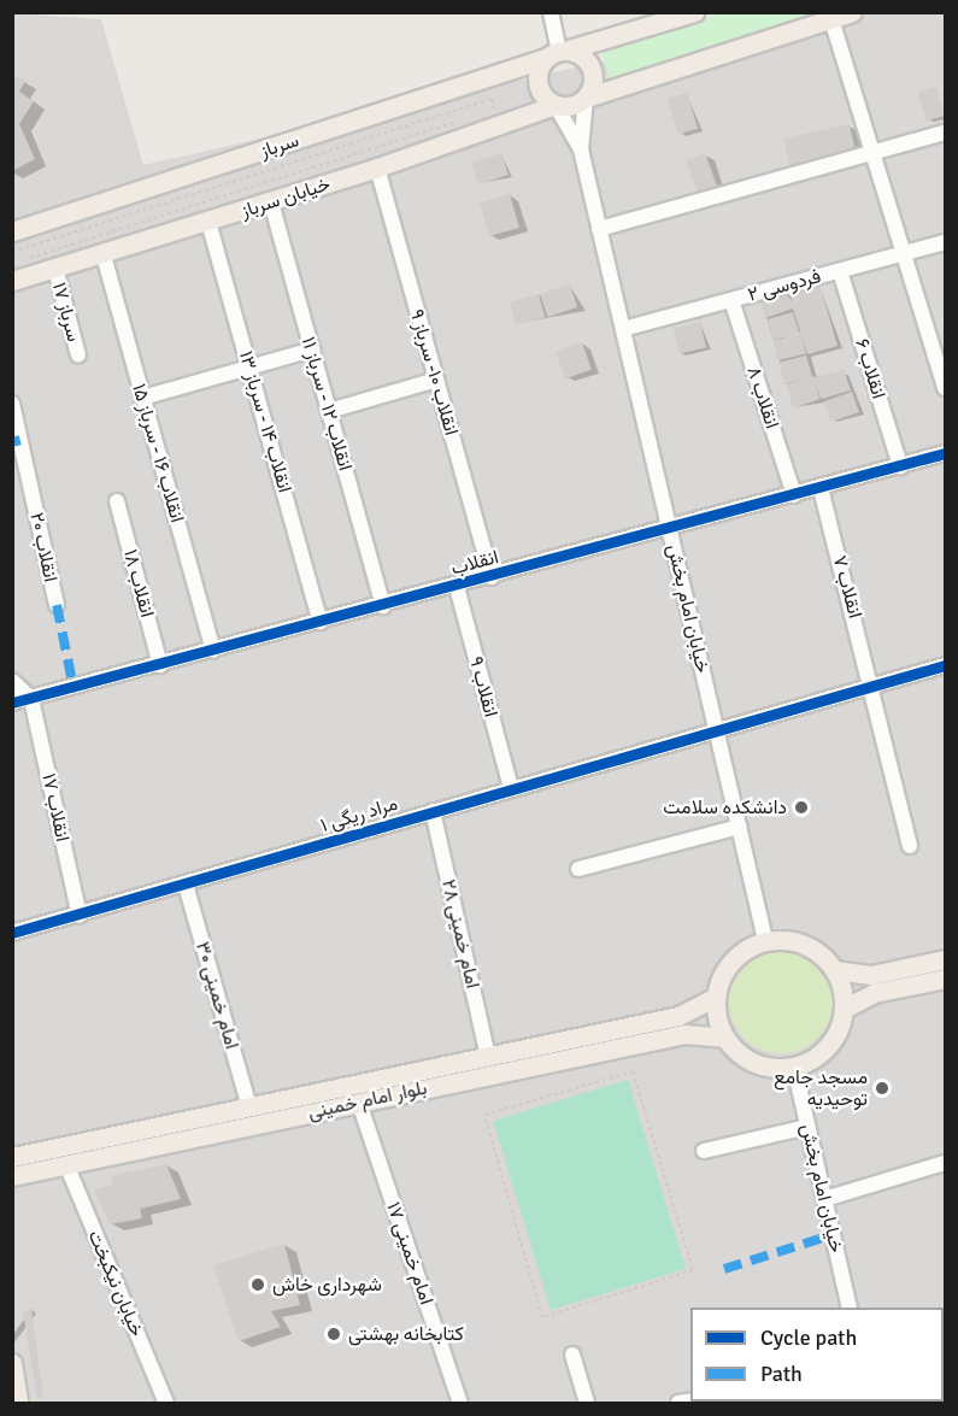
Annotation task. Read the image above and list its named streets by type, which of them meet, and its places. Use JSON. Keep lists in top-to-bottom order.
{
  "streets": {
    "main road": ["سرباز", "خیابان سرباز", "بلوار امام خمینی"],
    "street": [
      "فردوسی ۲",
      "سرباز ۱۷",
      "انقلاب ۶",
      "انقلاب ۱۰- سرباز ۹",
      "انقلاب ۸",
      "انقلاب ۱۲ - سرباز ۱۱",
      "انقلاب ۱۴ - سرباز ۱۳",
      "انقلاب ۱۶ - سرباز ۱۵",
      "انقلاب ۲۰",
      "انقلاب",
      "انقلاب ۱۸",
      "انقلاب ۷",
      "خیابان امام بخش",
      "انقلاب ۹",
      "انقلاب ۱۷",
      "مراد ریگی ۱",
      "امام خمینی ۲۸",
      "امام خمینی ۳۰",
      "امام خمینی ۱۷",
      "خیابان نیکبخت"
    ]
  },
  "crossings": [
    ["سرباز", "خیابان سرباز"],
    ["خیابان سرباز", "سرباز ۱۷"],
    ["خیابان سرباز", "انقلاب ۱۰- سرباز ۹"],
    ["خیابان سرباز", "انقلاب ۱۲ - سرباز ۱۱"],
    ["خیابان سرباز", "انقلاب ۱۴ - سرباز ۱۳"],
    ["خیابان سرباز", "انقلاب ۱۶ - سرباز ۱۵"],
    ["فردوسی ۲", "انقلاب ۶"],
    ["فردوسی ۲", "انقلاب ۸"],
    ["فردوسی ۲", "خیابان امام بخش"],
    ["انقلاب ۶", "انقلاب"],
    ["انقلاب ۱۰- سرباز ۹", "انقلاب"],
    ["انقلاب ۸", "انقلاب"],
    ["انقلاب ۱۲ - سرباز ۱۱", "انقلاب"],
    ["انقلاب ۱۴ - سرباز ۱۳", "انقلاب"],
    ["انقلاب ۱۶ - سرباز ۱۵", "انقلاب"],
    ["انقلاب", "انقلاب ۱۸"],
    ["انقلاب", "انقلاب ۷"],
    ["انقلاب", "خیابان امام بخش"],
    ["انقلاب", "انقلاب ۹"],
    ["انقلاب", "انقلاب ۱۷"],
    ["انقلاب ۷", "مراد ریگی ۱"],
    ["خیابان امام بخش", "مراد ریگی ۱"],
    ["خیابان امام بخش", "بلوار امام خمینی"],
    ["انقلاب ۹", "مراد ریگی ۱"],
    ["انقلاب ۱۷", "مراد ریگی ۱"],
    ["مراد ریگی ۱", "امام خمینی ۲۸"],
    ["مراد ریگی ۱", "امام خمینی ۳۰"],
    ["امام خمینی ۲۸", "بلوار امام خمینی"],
    ["امام خمینی ۳۰", "بلوار امام خمینی"],
    ["بلوار امام خمینی", "امام خمینی ۱۷"],
    ["بلوار امام خمینی", "خیابان نیکبخت"]
  ],
  "places": [
    "دانشکده سلامت",
    "مسجد جامع توحیدیه",
    "شهرداری خاش",
    "کتابخانه بهشتی"
  ],
  "legend": ["Cycle path", "Path"]
}
